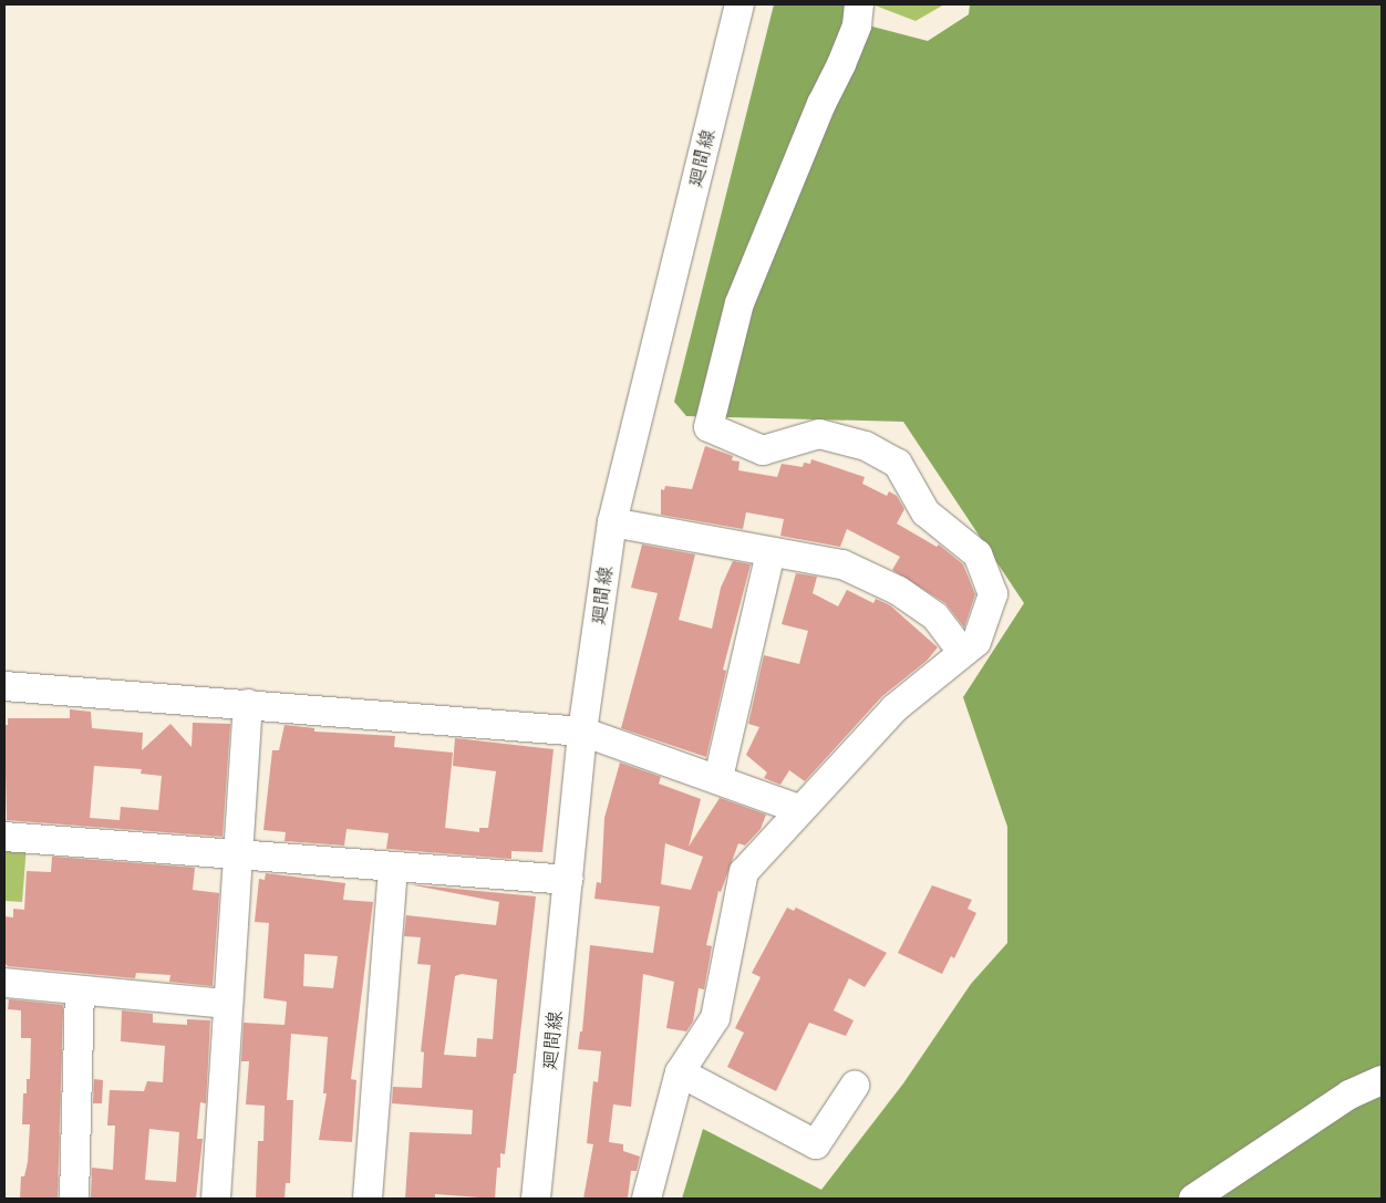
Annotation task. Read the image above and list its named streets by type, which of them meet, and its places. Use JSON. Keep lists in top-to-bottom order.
{
  "streets": {
    "street": ["廻間線"]
  }
}
